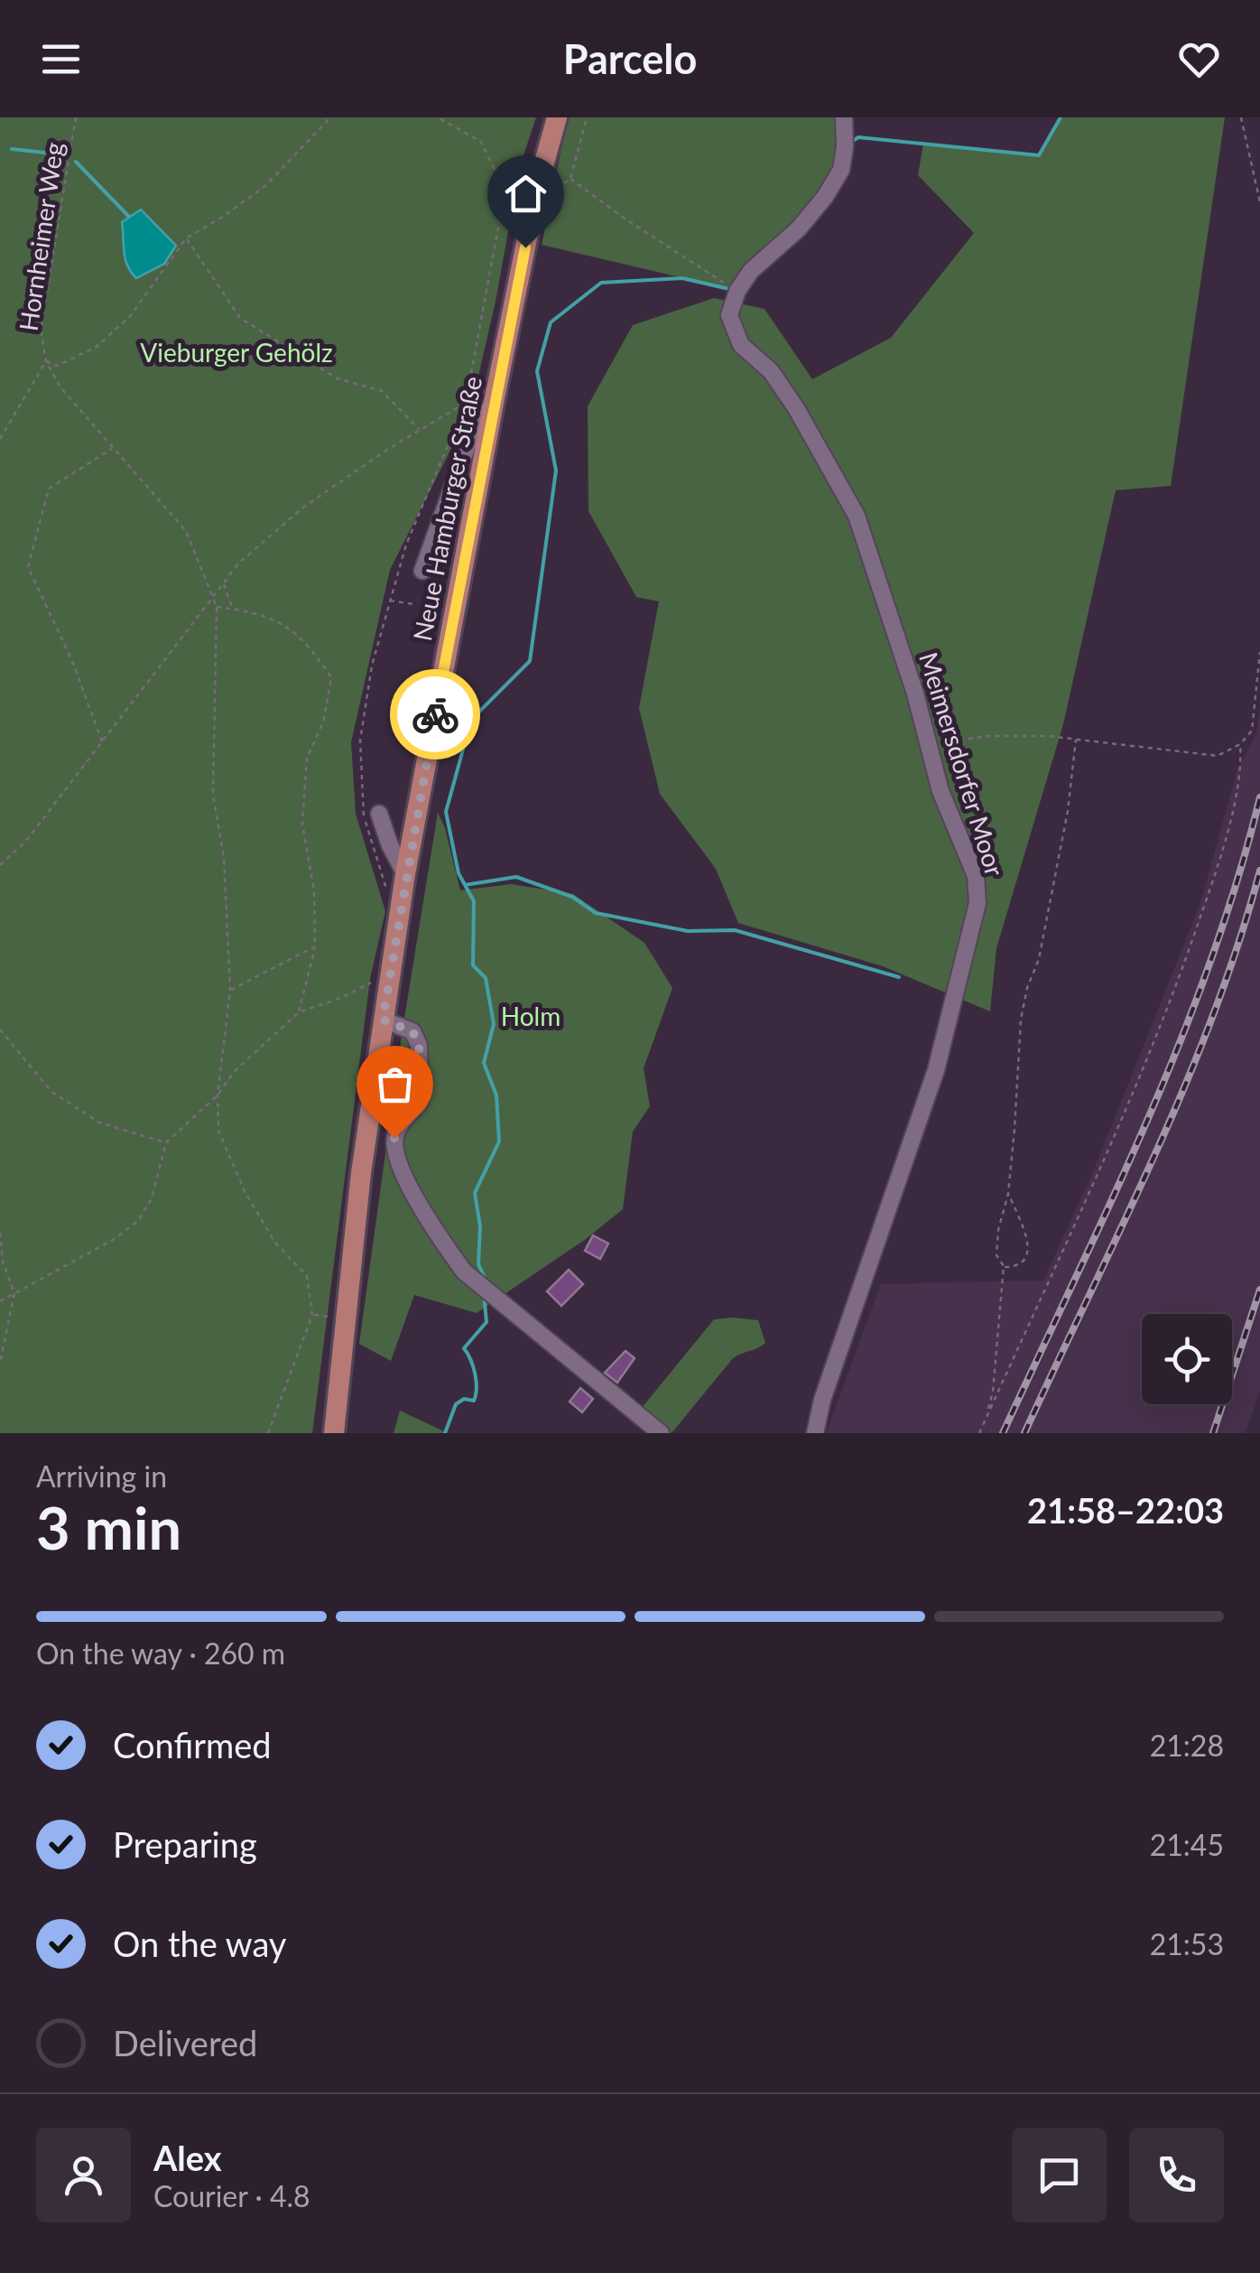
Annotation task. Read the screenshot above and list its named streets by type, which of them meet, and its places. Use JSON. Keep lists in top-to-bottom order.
{
  "streets": {
    "main road": ["Neue Hamburger Straße"],
    "street": ["Meimersdorfer Moor"],
    "path": ["Hornheimer Weg"]
  },
  "parks": ["Vieburger Gehölz", "Holm"],
  "page": {
    "header": "Parcelo",
    "heading": ["3 min", "Arriving in", "21:58–22:03"],
    "panel": ["Alex", "Courier · 4.8"],
    "bar": "On the way · 260 m",
    "list": [
      ["Confirmed", "21:28"],
      ["Preparing", "21:45"],
      ["On the way", "21:53"],
      "Delivered"
    ]
  }
}
